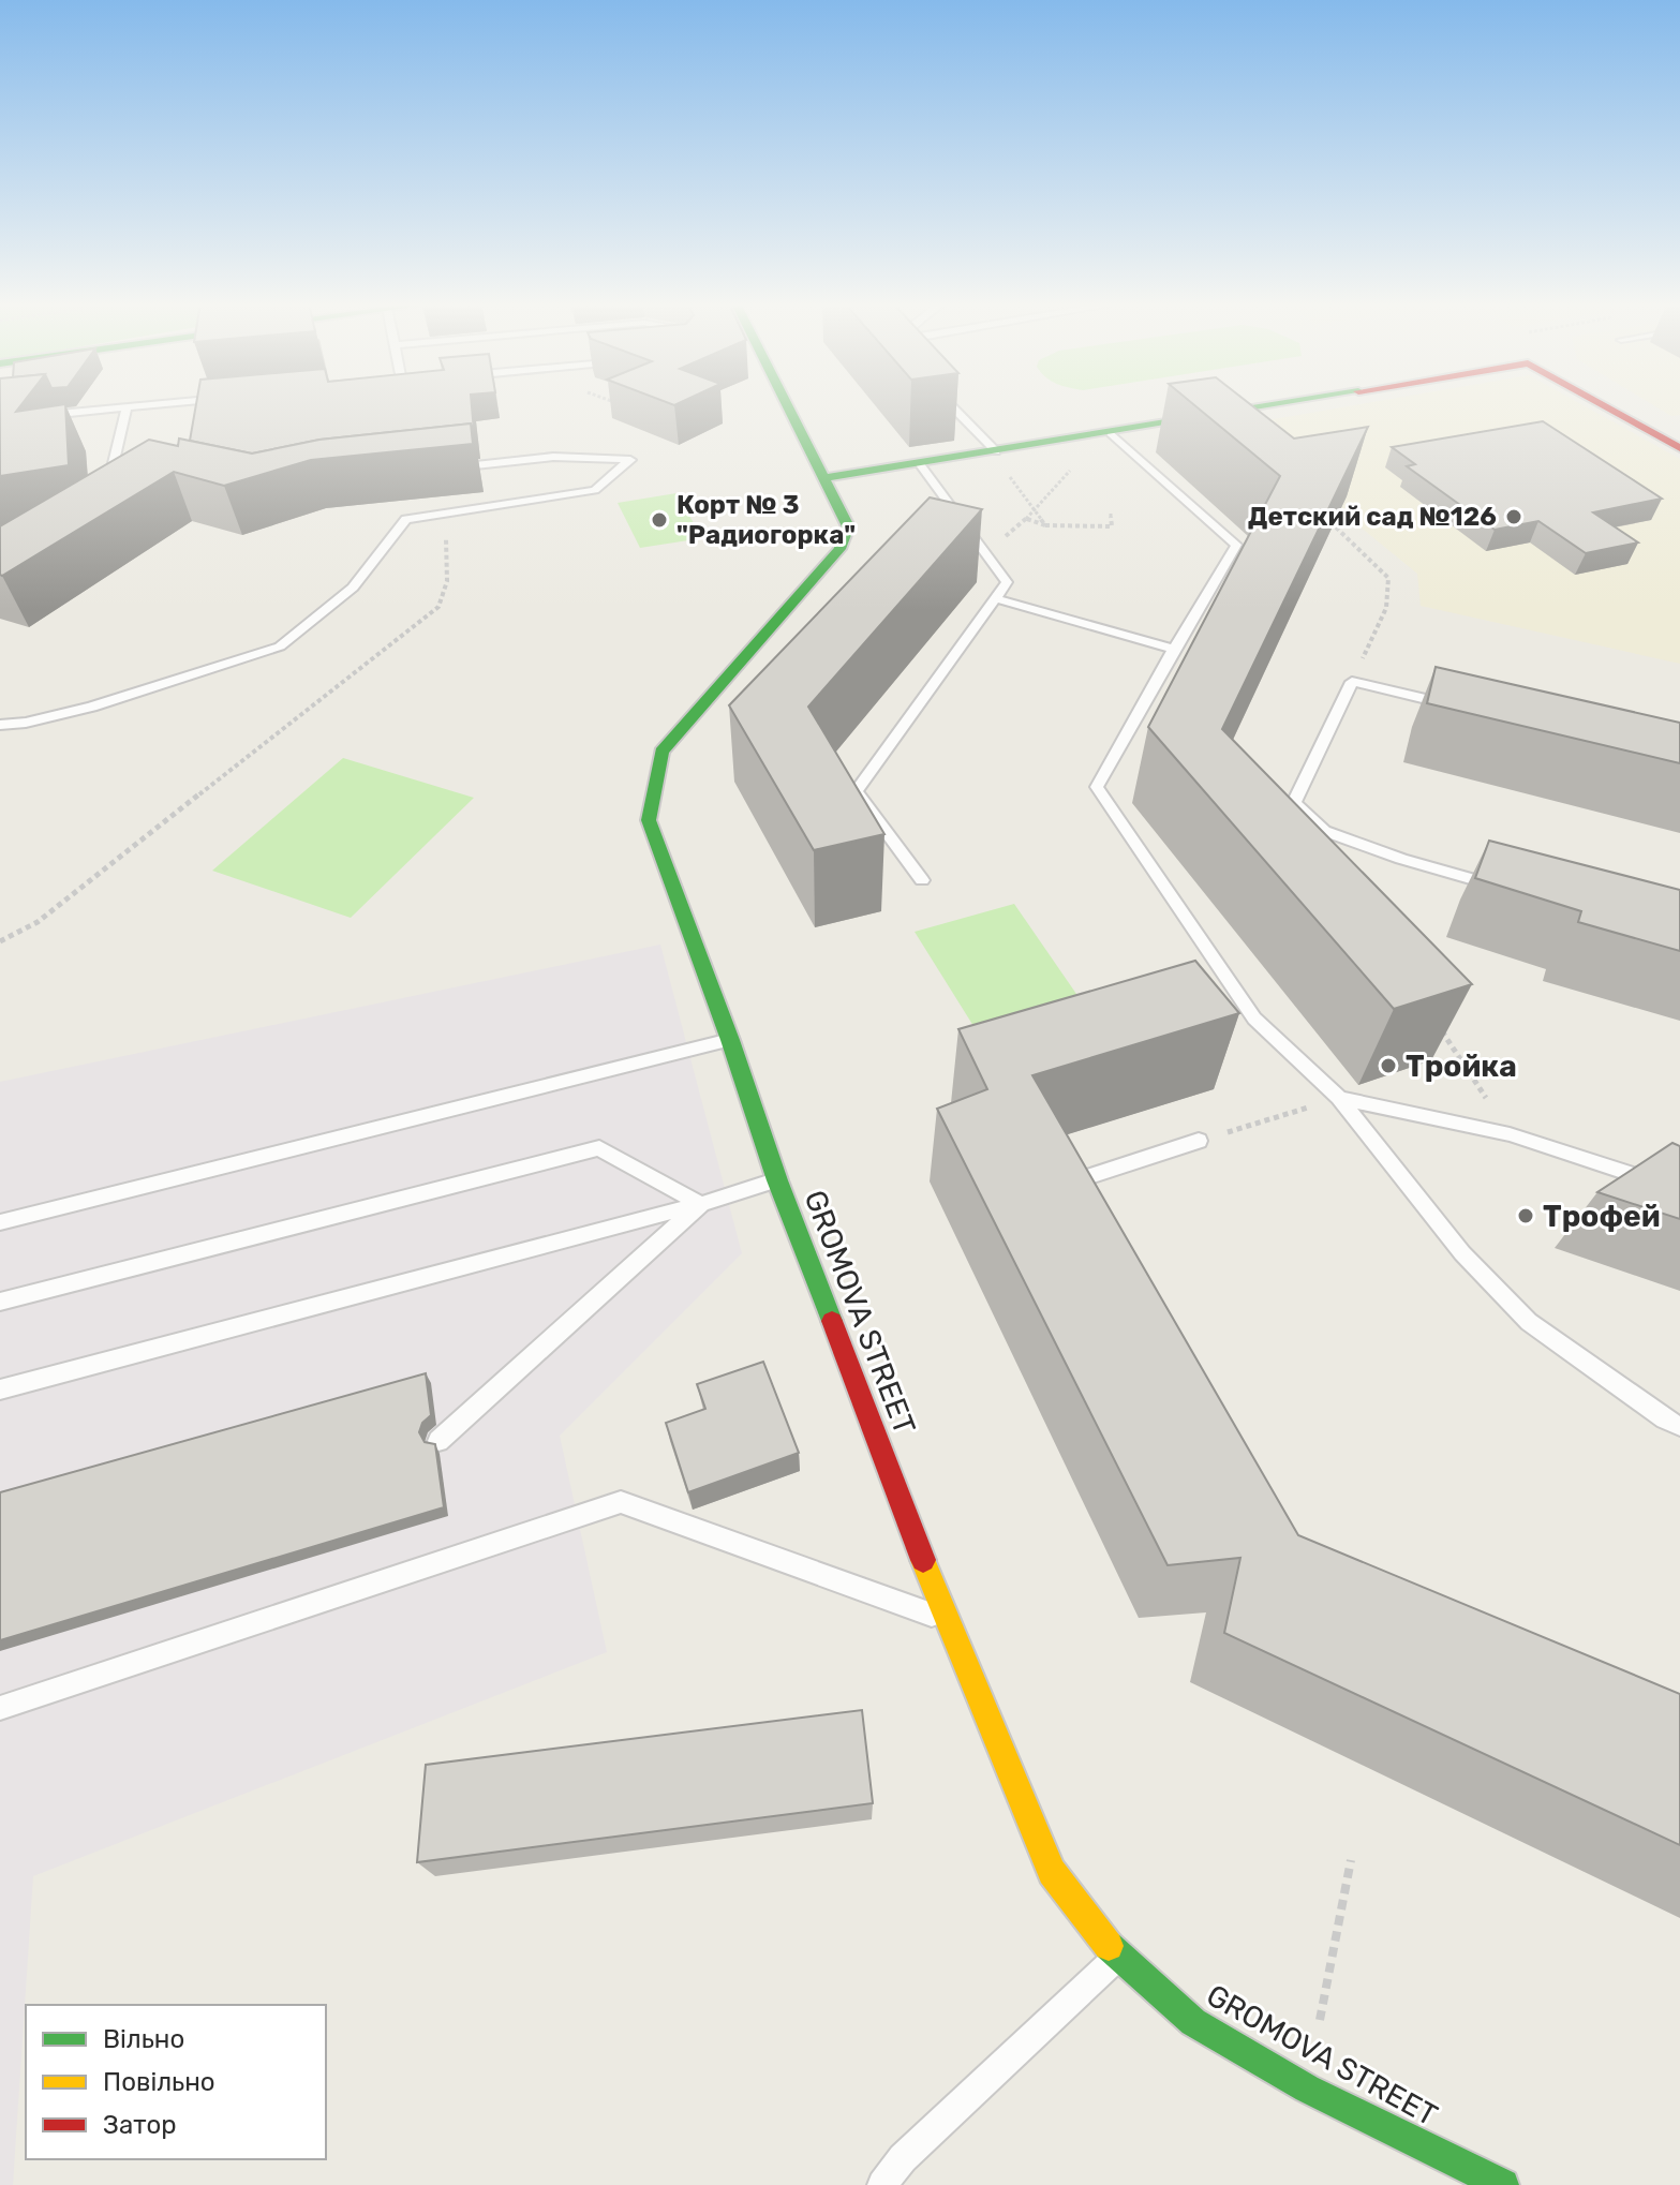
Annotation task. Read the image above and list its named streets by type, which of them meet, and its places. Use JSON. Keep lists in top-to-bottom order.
{
  "streets": {
    "street": ["GROMOVA STREET"]
  },
  "places": [
    "Детский сад №126",
    "Корт № 3 \"Радиогорка\"",
    "Тройка",
    "Трофей"
  ],
  "legend": ["Вільно", "Повільно", "Затор"]
}
